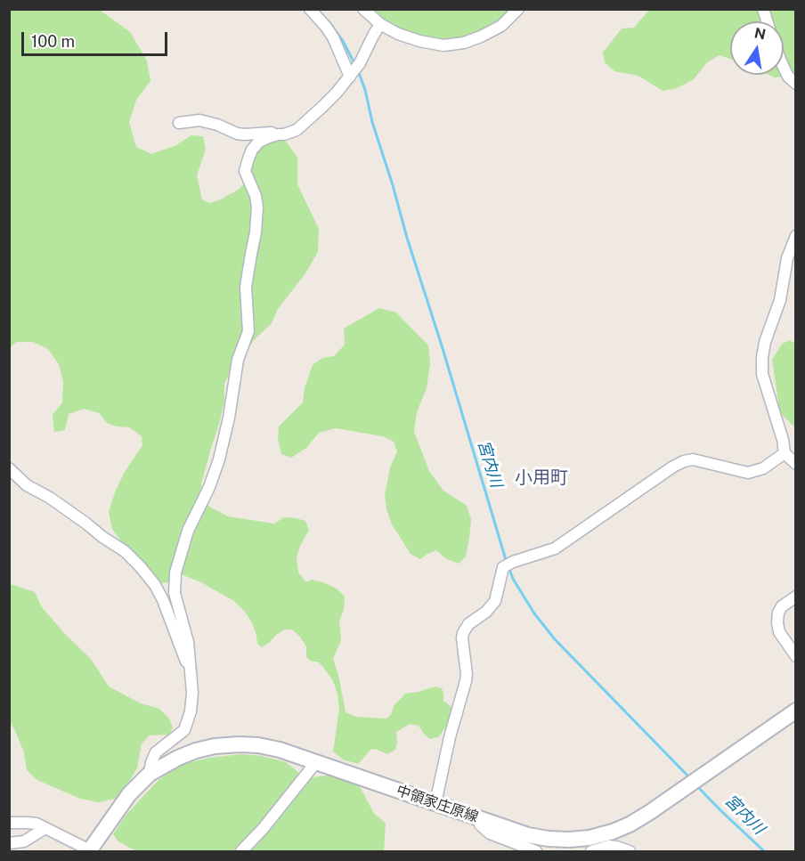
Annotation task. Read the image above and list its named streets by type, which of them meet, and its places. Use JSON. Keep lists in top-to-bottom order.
{
  "streets": {
    "main road": ["中領家庄原線"]
  },
  "districts": ["小用町"],
  "water": ["宮内川"],
  "scale_bar": "100 m",
  "north": "top"
}
